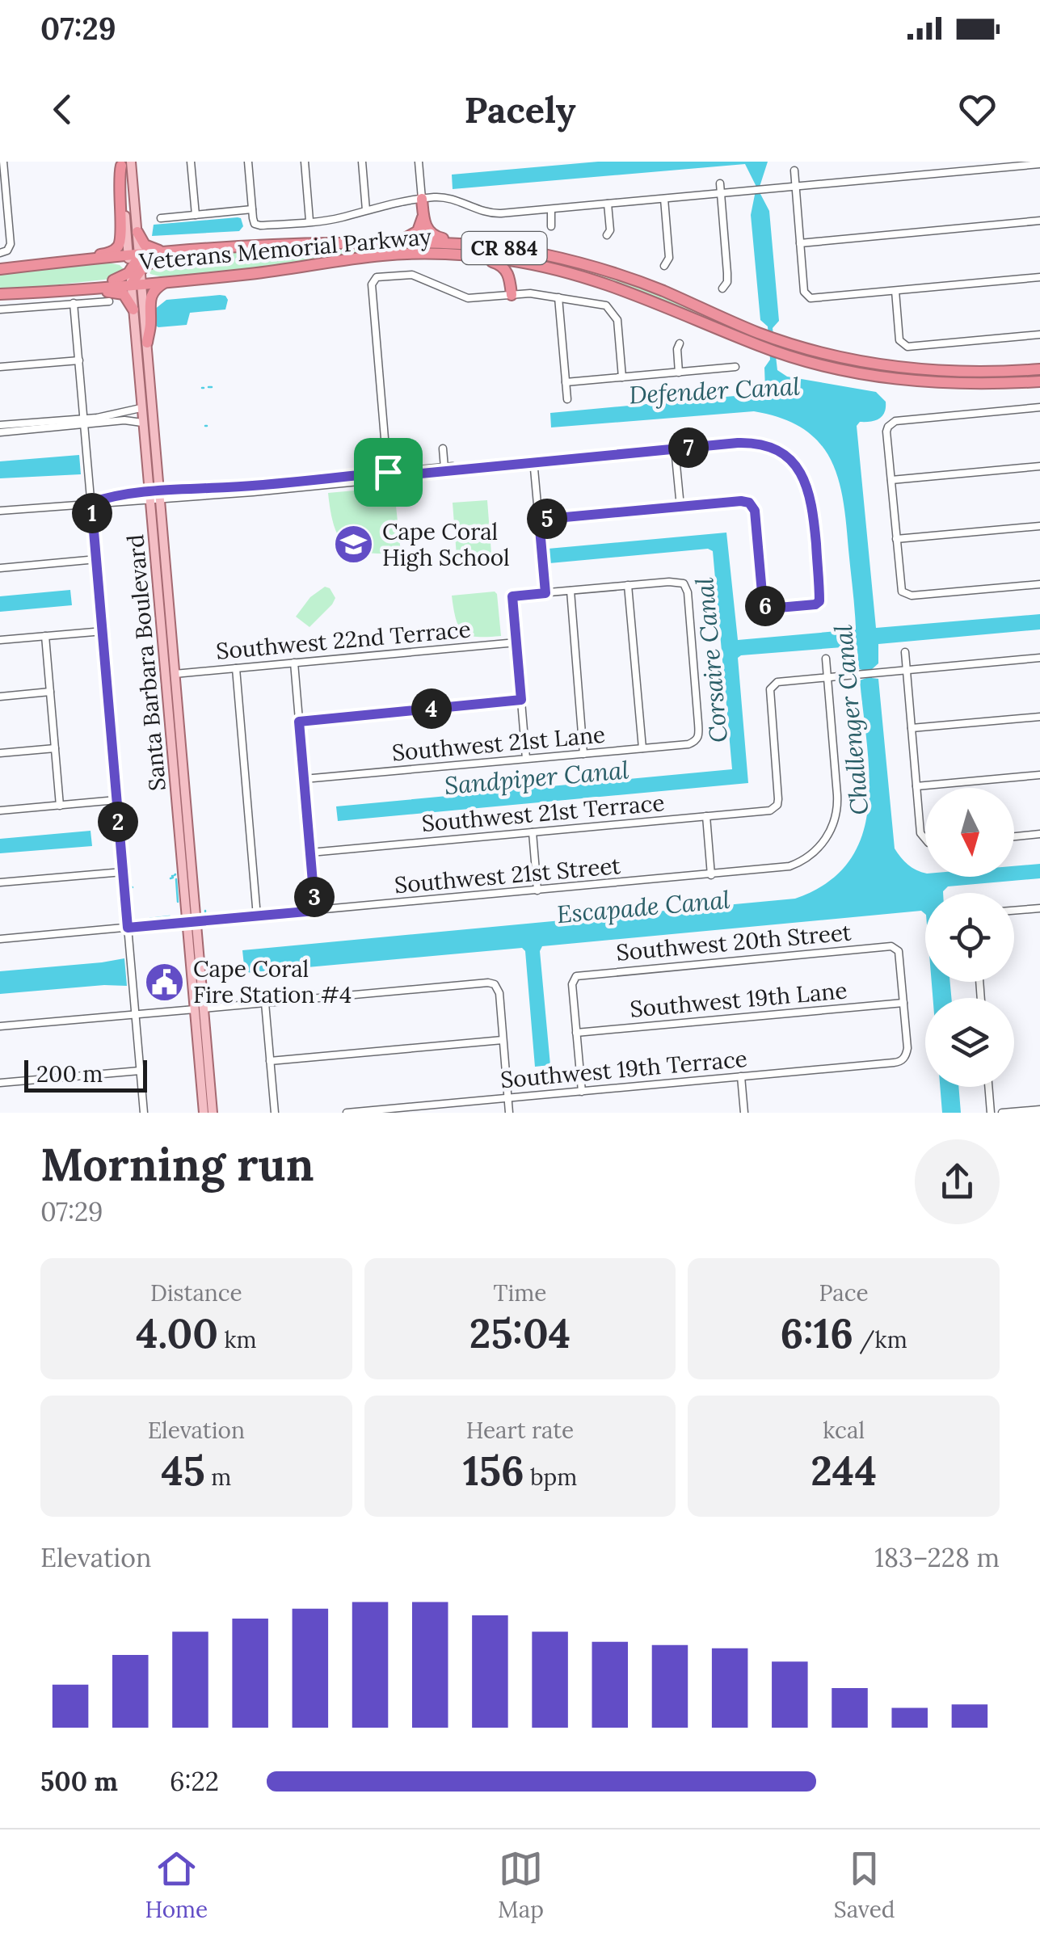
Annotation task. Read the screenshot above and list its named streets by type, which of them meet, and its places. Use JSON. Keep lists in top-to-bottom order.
{
  "streets": {
    "highway": ["CR 884", "Veterans Memorial Parkway"],
    "main road": ["Santa Barbara Boulevard"],
    "street": [
      "Southwest 22nd Terrace",
      "Southwest 21st Lane",
      "Southwest 21st Terrace",
      "Southwest 21st Street",
      "Southwest 20th Street",
      "Southwest 19th Lane",
      "Southwest 19th Terrace"
    ]
  },
  "crossings": [
    ["Veterans Memorial Parkway", "Santa Barbara Boulevard"],
    ["Southwest 22nd Terrace", "Santa Barbara Boulevard"],
    ["Santa Barbara Boulevard", "Southwest 21st Street"],
    ["Southwest 21st Terrace", "Southwest 21st Street"],
    ["Southwest 20th Street", "Southwest 19th Lane"],
    ["Southwest 20th Street", "Southwest 19th Terrace"],
    ["Southwest 19th Lane", "Southwest 19th Terrace"]
  ],
  "water": [
    "Defender Canal",
    "Corsaire Canal",
    "Challenger Canal",
    "Sandpiper Canal",
    "Escapade Canal"
  ],
  "places": {
    "school or university": ["Cape Coral High School"],
    "public building": ["Cape Coral Fire Station #4"]
  },
  "scale_bar": "200 m",
  "north": "bottom",
  "page": {
    "status": "07:29",
    "header": "Pacely",
    "pins": [
      "7",
      "1",
      "5",
      "6",
      "4",
      "2",
      "3"
    ],
    "scale": "200 m",
    "heading": ["Morning run", "07:29"],
    "stats": [
      ["Distance", "4.00 km"],
      ["Time", "25:04"],
      ["Pace", "6:16 /km"],
      ["Elevation", "45 m"],
      ["Heart rate", "156 bpm"],
      ["kcal", "244"]
    ],
    "chart": ["Elevation", "183–228 m"],
    "list": [
      {
        "name": "500 m",
        "note": "6:22"
      }
    ],
    "tabs": ["Home", "Map", "Saved"]
  }
}
